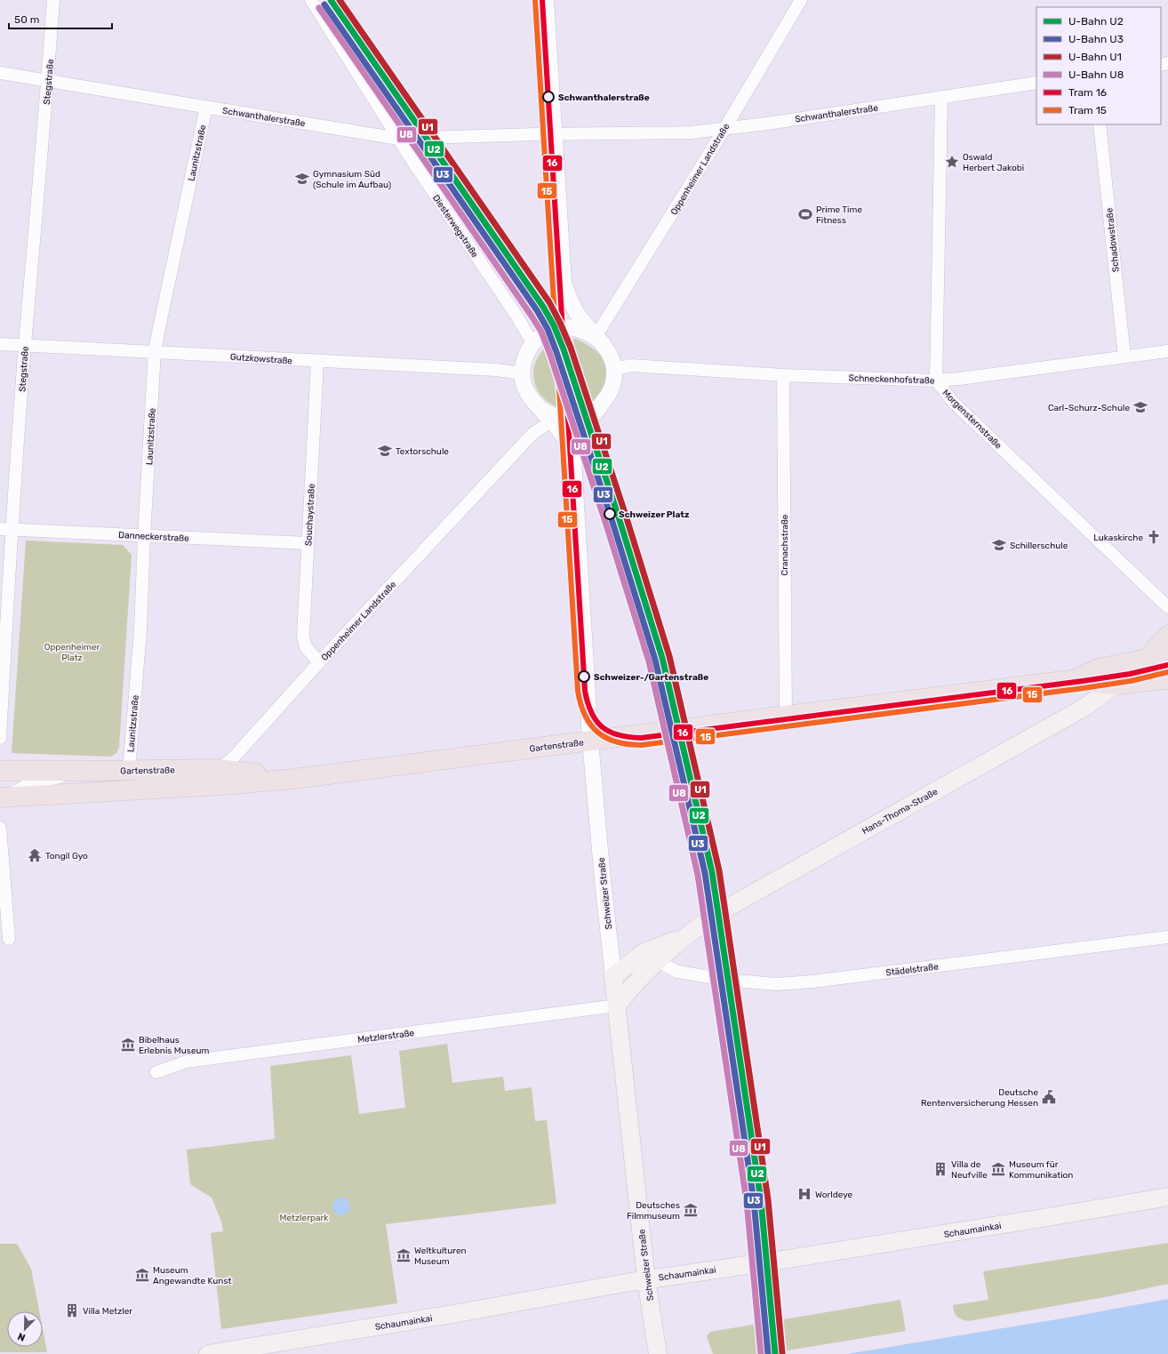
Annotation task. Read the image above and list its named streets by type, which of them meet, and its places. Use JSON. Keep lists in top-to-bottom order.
{
  "streets": {
    "main road": [
      "Gartenstraße",
      "Hans-Thoma-Straße",
      "Schweizer Straße",
      "Schaumainkai"
    ],
    "street": [
      "Stegstraße",
      "Schwanthalerstraße",
      "Launitzstraße",
      "Oppenheimer Landstraße",
      "Diesterwegstraße",
      "Schadowstraße",
      "Gutzkowstraße",
      "Schneckenhofstraße",
      "Morgensternstraße",
      "Souchaystraße",
      "Danneckerstraße",
      "Cranachstraße",
      "Städelstraße",
      "Metzlerstraße"
    ]
  },
  "crossings": [
    ["Stegstraße", "Schwanthalerstraße"],
    ["Stegstraße", "Gutzkowstraße"],
    ["Stegstraße", "Danneckerstraße"],
    ["Schwanthalerstraße", "Launitzstraße"],
    ["Schwanthalerstraße", "Oppenheimer Landstraße"],
    ["Schwanthalerstraße", "Diesterwegstraße"],
    ["Schwanthalerstraße", "Morgensternstraße"],
    ["Launitzstraße", "Gutzkowstraße"],
    ["Launitzstraße", "Danneckerstraße"],
    ["Launitzstraße", "Gartenstraße"],
    ["Oppenheimer Landstraße", "Diesterwegstraße"],
    ["Oppenheimer Landstraße", "Gutzkowstraße"],
    ["Oppenheimer Landstraße", "Schneckenhofstraße"],
    ["Oppenheimer Landstraße", "Souchaystraße"],
    ["Oppenheimer Landstraße", "Gartenstraße"],
    ["Diesterwegstraße", "Gutzkowstraße"],
    ["Diesterwegstraße", "Schneckenhofstraße"],
    ["Schadowstraße", "Schneckenhofstraße"],
    ["Gutzkowstraße", "Schneckenhofstraße"],
    ["Gutzkowstraße", "Souchaystraße"],
    ["Schneckenhofstraße", "Morgensternstraße"],
    ["Schneckenhofstraße", "Cranachstraße"],
    ["Souchaystraße", "Danneckerstraße"],
    ["Cranachstraße", "Gartenstraße"],
    ["Gartenstraße", "Hans-Thoma-Straße"],
    ["Gartenstraße", "Schweizer Straße"],
    ["Hans-Thoma-Straße", "Schweizer Straße"],
    ["Hans-Thoma-Straße", "Städelstraße"],
    ["Hans-Thoma-Straße", "Metzlerstraße"],
    ["Schweizer Straße", "Metzlerstraße"],
    ["Schweizer Straße", "Schaumainkai"]
  ],
  "parks": ["Oppenheimer Platz", "Metzlerpark"],
  "places": {
    "other": ["Schwanthalerstraße", "Schweizer Platz", "Schweizer-/Gartenstraße"],
    "place": ["Oswald Herbert Jakobi"],
    "school or university": [
      "Gymnasium Süd (Schule im Aufbau)",
      "Carl-Schurz-Schule",
      "Textorschule",
      "Schillerschule"
    ],
    "sports": ["Prime Time Fitness"],
    "church": ["Lukaskirche"],
    "temple": ["Tongil Gyo"],
    "museum": [
      "Bibelhaus Erlebnis Museum",
      "Museum für Kommunikation",
      "Deutsches Filmmuseum",
      "Weltkulturen Museum",
      "Museum Angewandte Kunst"
    ],
    "public building": ["Deutsche Rentenversicherung Hessen"],
    "building": ["Villa de Neufville", "Villa Metzler"],
    "hospital": ["Worldeye"]
  },
  "lines": [
    "metro line U2",
    "metro line U1",
    "tram line 16",
    "tram line 15",
    "metro line U3",
    "metro line U8"
  ],
  "legend": [
    "U-Bahn U2",
    "U-Bahn U3",
    "U-Bahn U1",
    "U-Bahn U8",
    "Tram 16",
    "Tram 15"
  ],
  "scale_bar": "50 m",
  "north": "bottom left"
}
